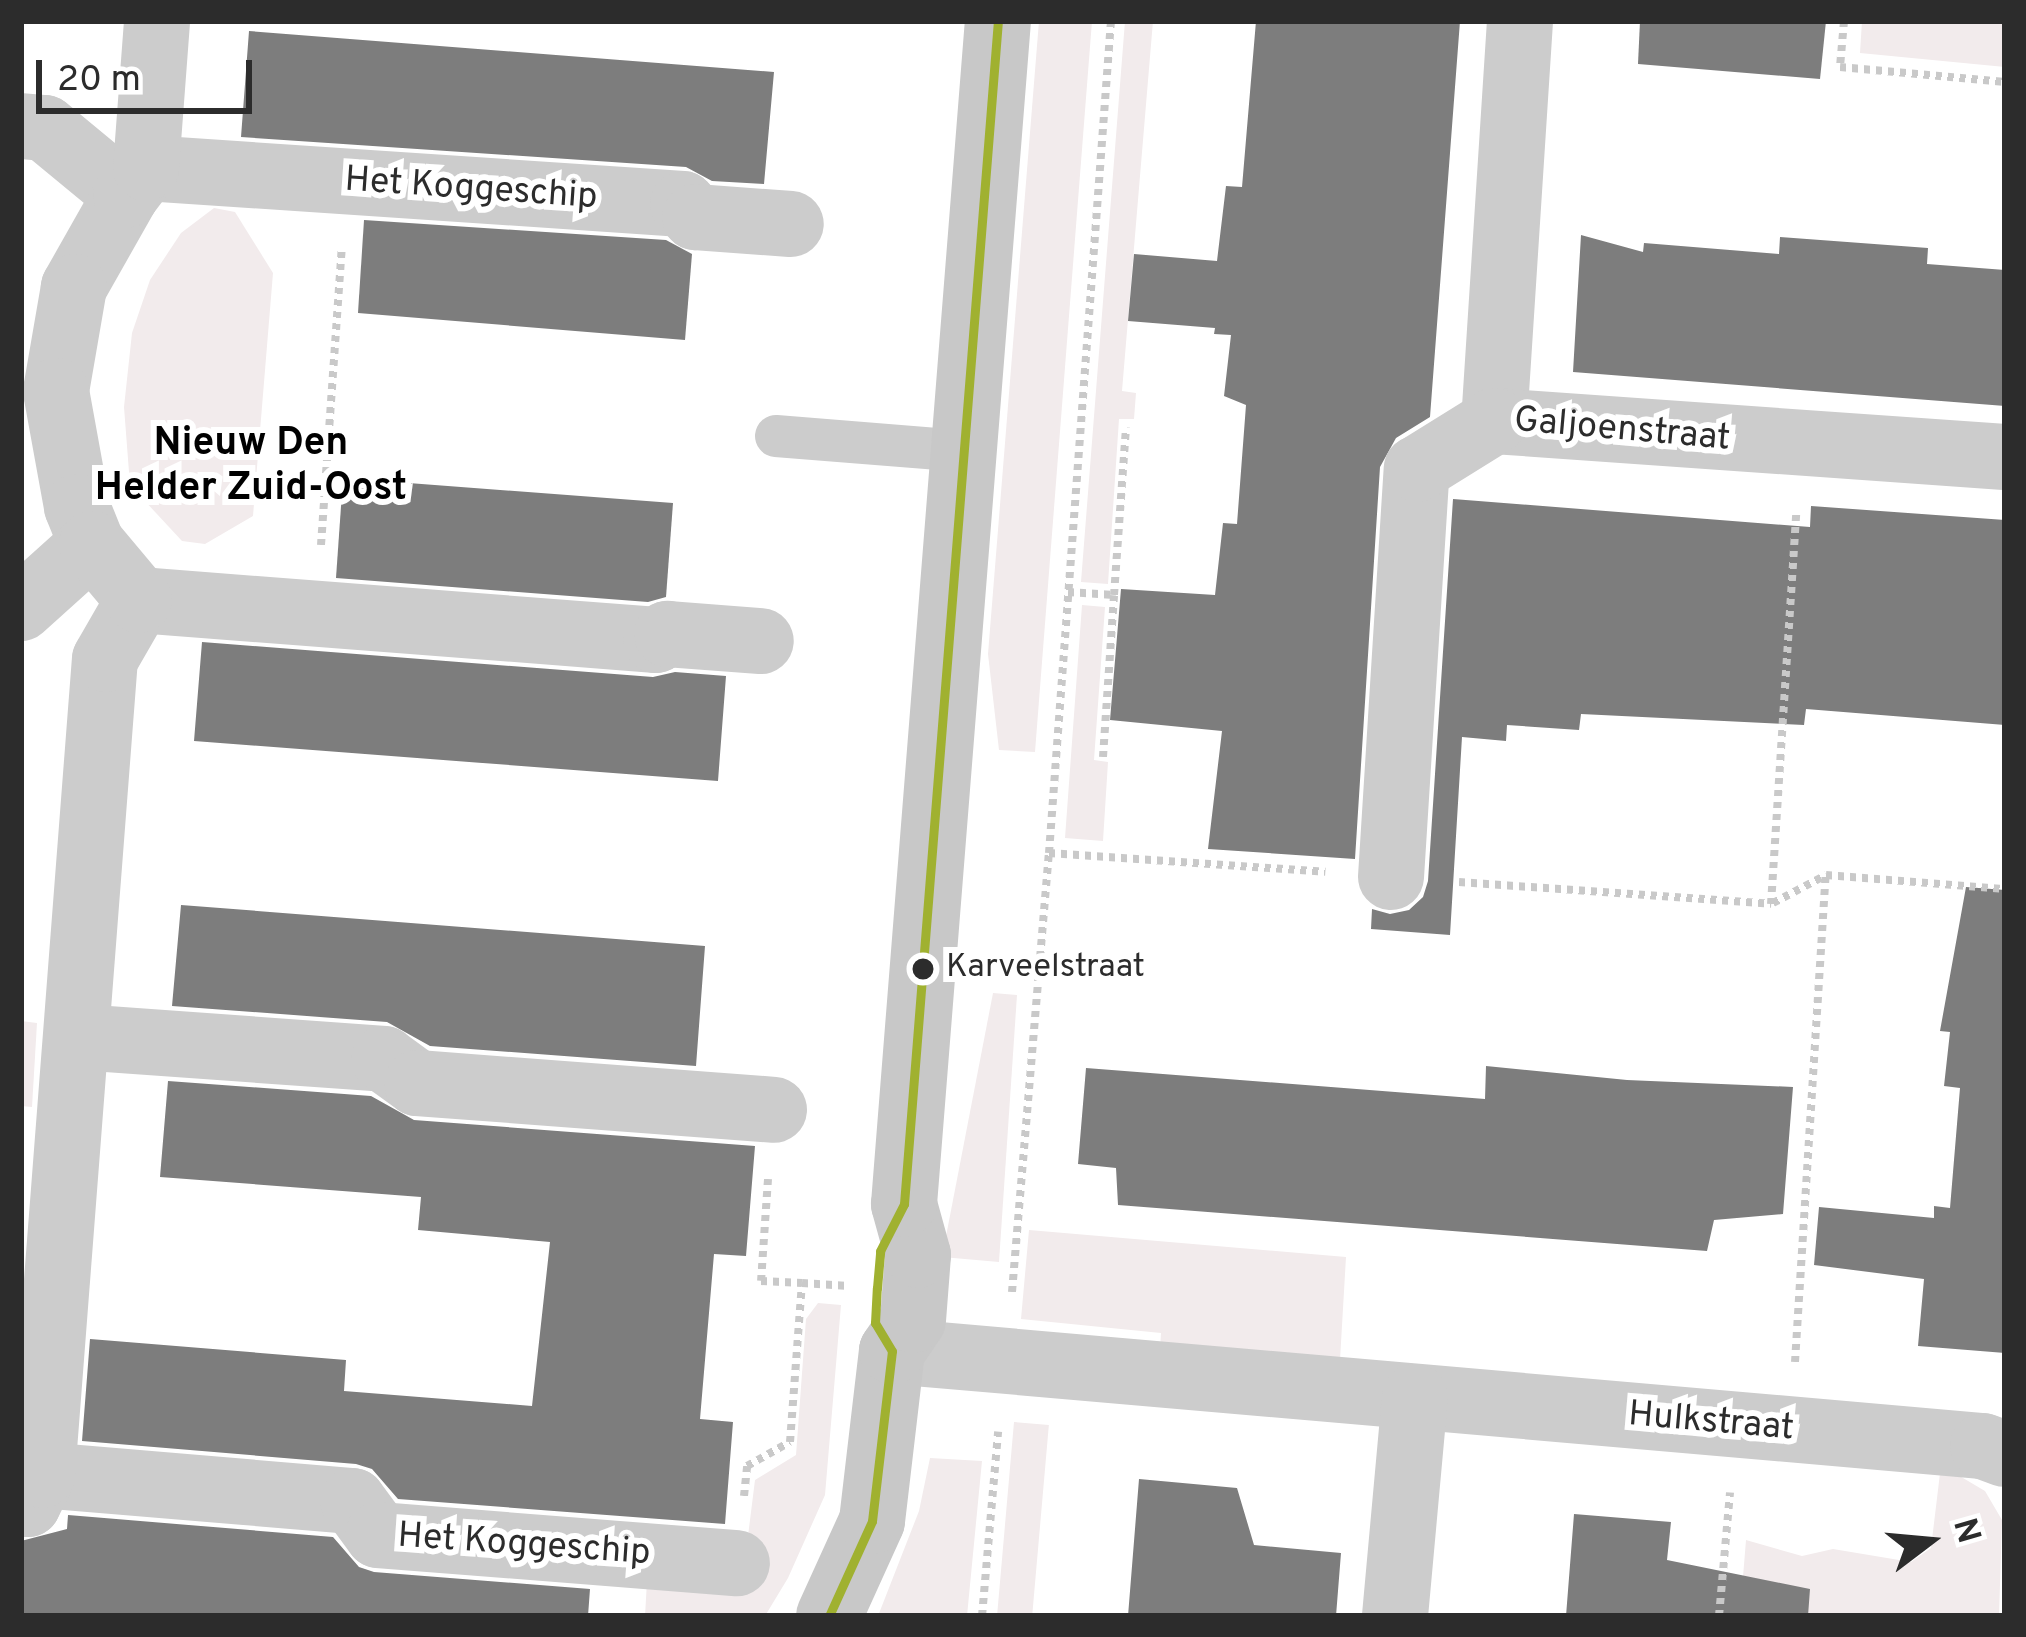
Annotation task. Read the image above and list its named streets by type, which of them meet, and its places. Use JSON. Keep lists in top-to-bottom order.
{
  "streets": {
    "street": ["Het Koggeschip", "Galjoenstraat", "Hulkstraat"]
  },
  "districts": ["Nieuw Den Helder Zuid-Oost"],
  "places": ["Karveelstraat"],
  "scale_bar": "20 m",
  "north": "right"
}
